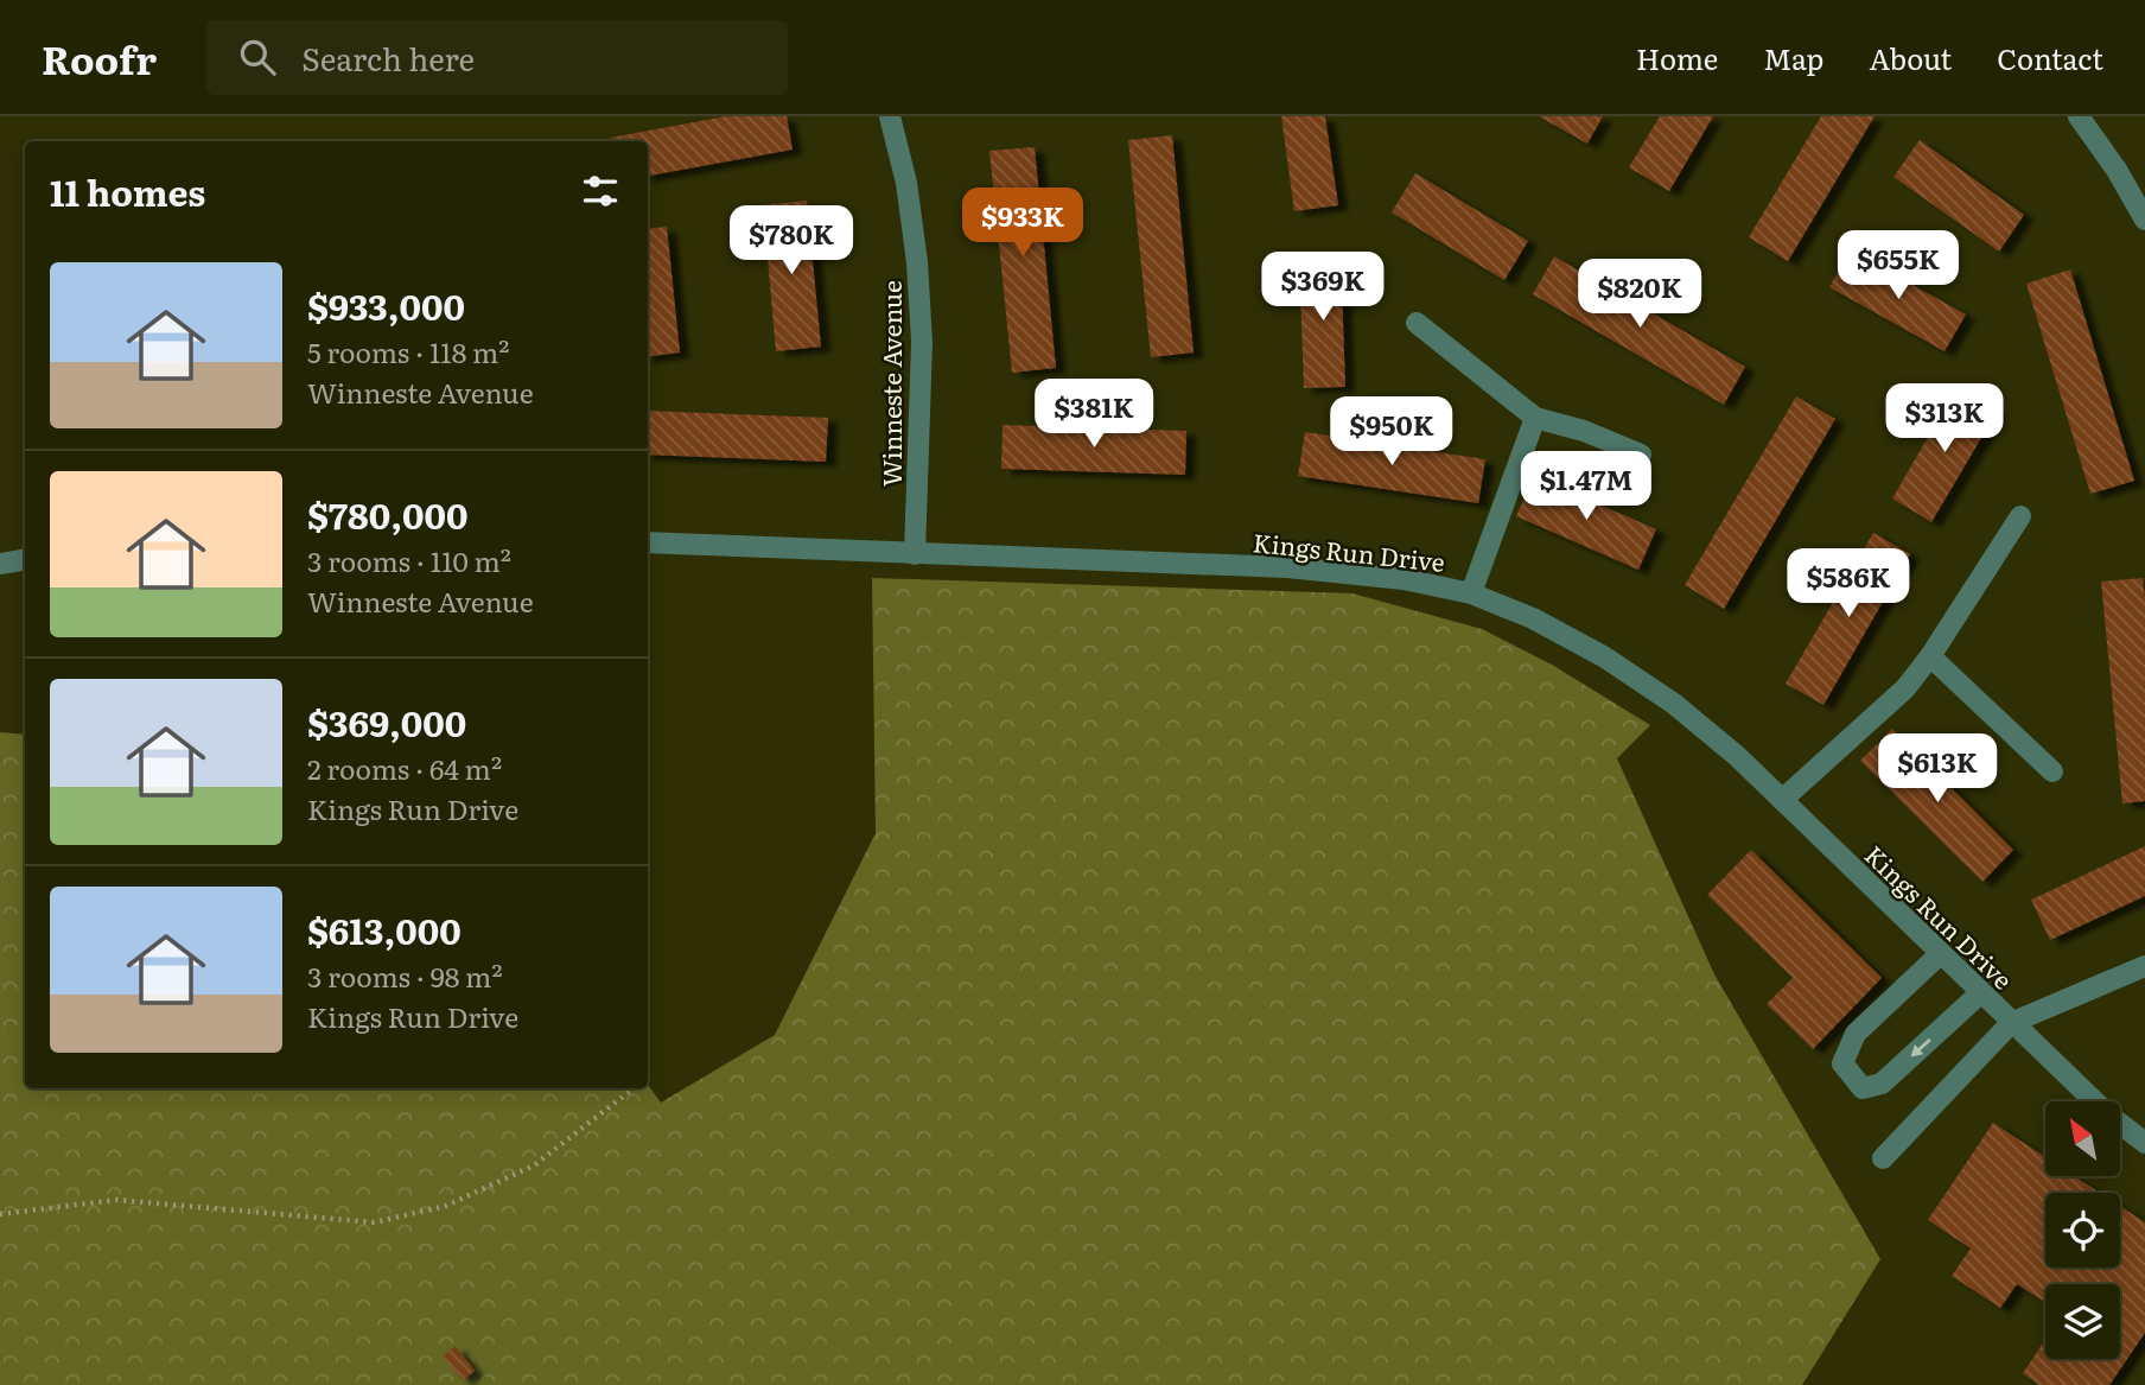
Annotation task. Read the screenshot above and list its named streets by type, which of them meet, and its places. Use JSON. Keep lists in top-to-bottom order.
{
  "streets": {
    "street": ["Winneste Avenue", "Kings Run Drive"]
  },
  "crossings": [
    ["Winneste Avenue", "Kings Run Drive"]
  ],
  "north": "top left",
  "page": {
    "header": "Roofr",
    "search": "Search here",
    "nav": [
      "Home",
      "Map",
      "About",
      "Contact"
    ],
    "heading": "11 homes",
    "price": [
      "$933K",
      "$780K",
      "$655K",
      "$369K",
      "$820K",
      "$381K",
      "$313K",
      "$950K",
      "$1.47M",
      "$586K",
      "$613K"
    ],
    "list": [
      {
        "name": "$933,000",
        "note": "5 rooms · 118 m² · Winneste Avenue"
      },
      {
        "name": "$780,000",
        "note": "3 rooms · 110 m² · Winneste Avenue"
      },
      {
        "name": "$369,000",
        "note": "2 rooms · 64 m² · Kings Run Drive"
      },
      {
        "name": "$613,000",
        "note": "3 rooms · 98 m² · Kings Run Drive"
      }
    ]
  }
}
